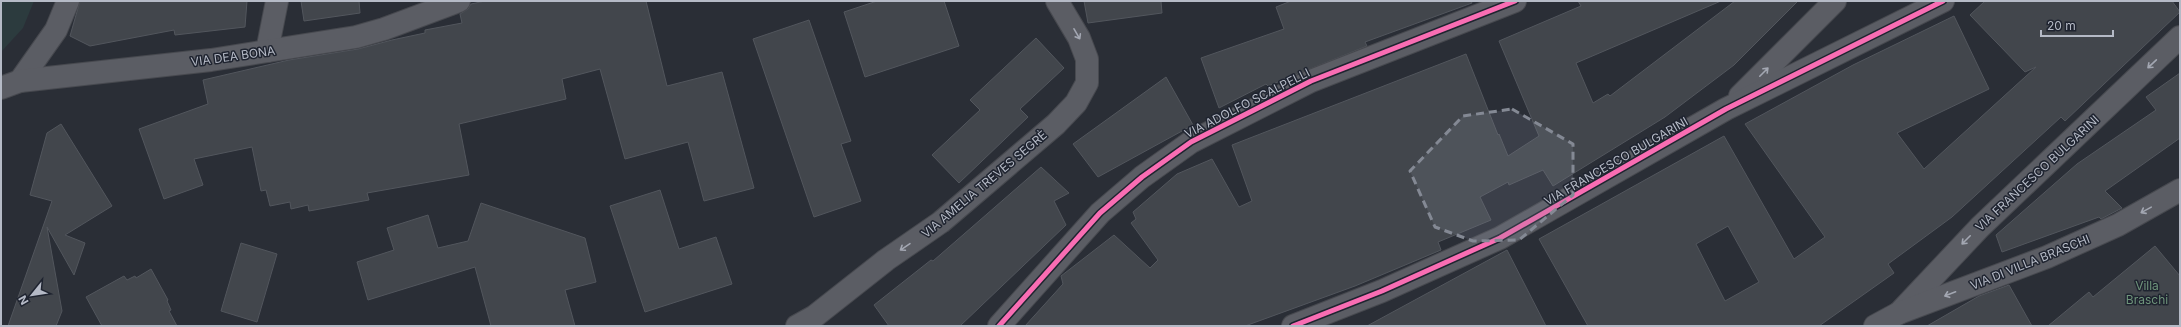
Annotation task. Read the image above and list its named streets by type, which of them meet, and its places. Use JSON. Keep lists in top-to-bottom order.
{
  "streets": {
    "street": [
      "VIA DEA BONA",
      "VIA ADOLFO SCALPELLI",
      "VIA FRANCESCO BULGARINI",
      "VIA AMELIA TREVES SEGRÈ",
      "VIA DI VILLA BRASCHI"
    ]
  },
  "crossings": [
    ["VIA FRANCESCO BULGARINI", "VIA DI VILLA BRASCHI"]
  ],
  "one_way": ["VIA FRANCESCO BULGARINI", "VIA AMELIA TREVES SEGRÈ", "VIA DI VILLA BRASCHI"],
  "parks": ["Villa Braschi"],
  "scale_bar": "20 m",
  "north": "bottom left"
}
